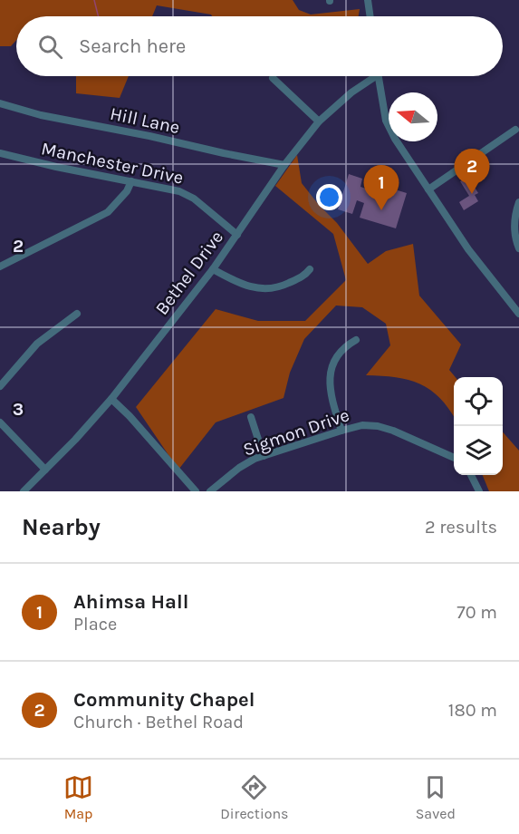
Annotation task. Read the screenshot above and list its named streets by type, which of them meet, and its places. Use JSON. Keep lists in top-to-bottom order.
{
  "streets": {
    "street": [
      "Hill Lane",
      "Manchester Drive",
      "Bethel Drive",
      "Sigmon Drive"
    ]
  },
  "crossings": [
    ["Hill Lane", "Bethel Drive"],
    ["Manchester Drive", "Bethel Drive"]
  ],
  "north": "left",
  "page": {
    "search": "Search here",
    "pins": ["2", "1"],
    "heading": ["Nearby", "2 results"],
    "list": [
      {
        "mark": "1",
        "name": "Ahimsa Hall",
        "note": "Place",
        "value": "70 m"
      },
      {
        "mark": "2",
        "name": "Community Chapel",
        "note": "Church · Bethel Road",
        "value": "180 m"
      }
    ],
    "nav": ["Map", "Directions", "Saved"]
  },
  "grid": {
    "rows": ["2", "3"]
  }
}
